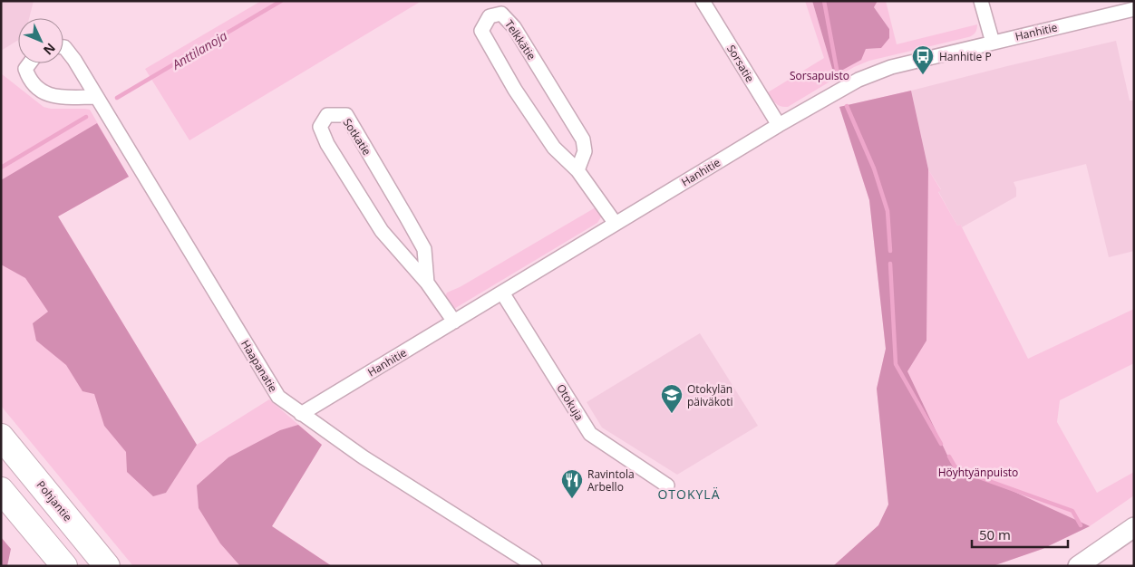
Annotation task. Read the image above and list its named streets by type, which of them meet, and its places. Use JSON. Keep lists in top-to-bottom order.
{
  "streets": {
    "highway": ["Pohjantie"],
    "street": [
      "Hanhitie",
      "Telkkätie",
      "Sorsatie",
      "Sotkatie",
      "Haapanatie",
      "Otokuja"
    ]
  },
  "crossings": [
    ["Hanhitie", "Telkkätie"],
    ["Hanhitie", "Sorsatie"],
    ["Hanhitie", "Sotkatie"],
    ["Hanhitie", "Haapanatie"],
    ["Hanhitie", "Otokuja"]
  ],
  "districts": ["OTOKYLÄ"],
  "water": ["Anttilanoja"],
  "parks": ["Sorsapuisto", "Höyhtyänpuisto"],
  "places": {
    "bus stop": ["Hanhitie P"],
    "school or university": ["Otokylän päiväkoti"],
    "restaurant": ["Ravintola Arbello"]
  },
  "scale_bar": "50 m",
  "north": "bottom right"
}
